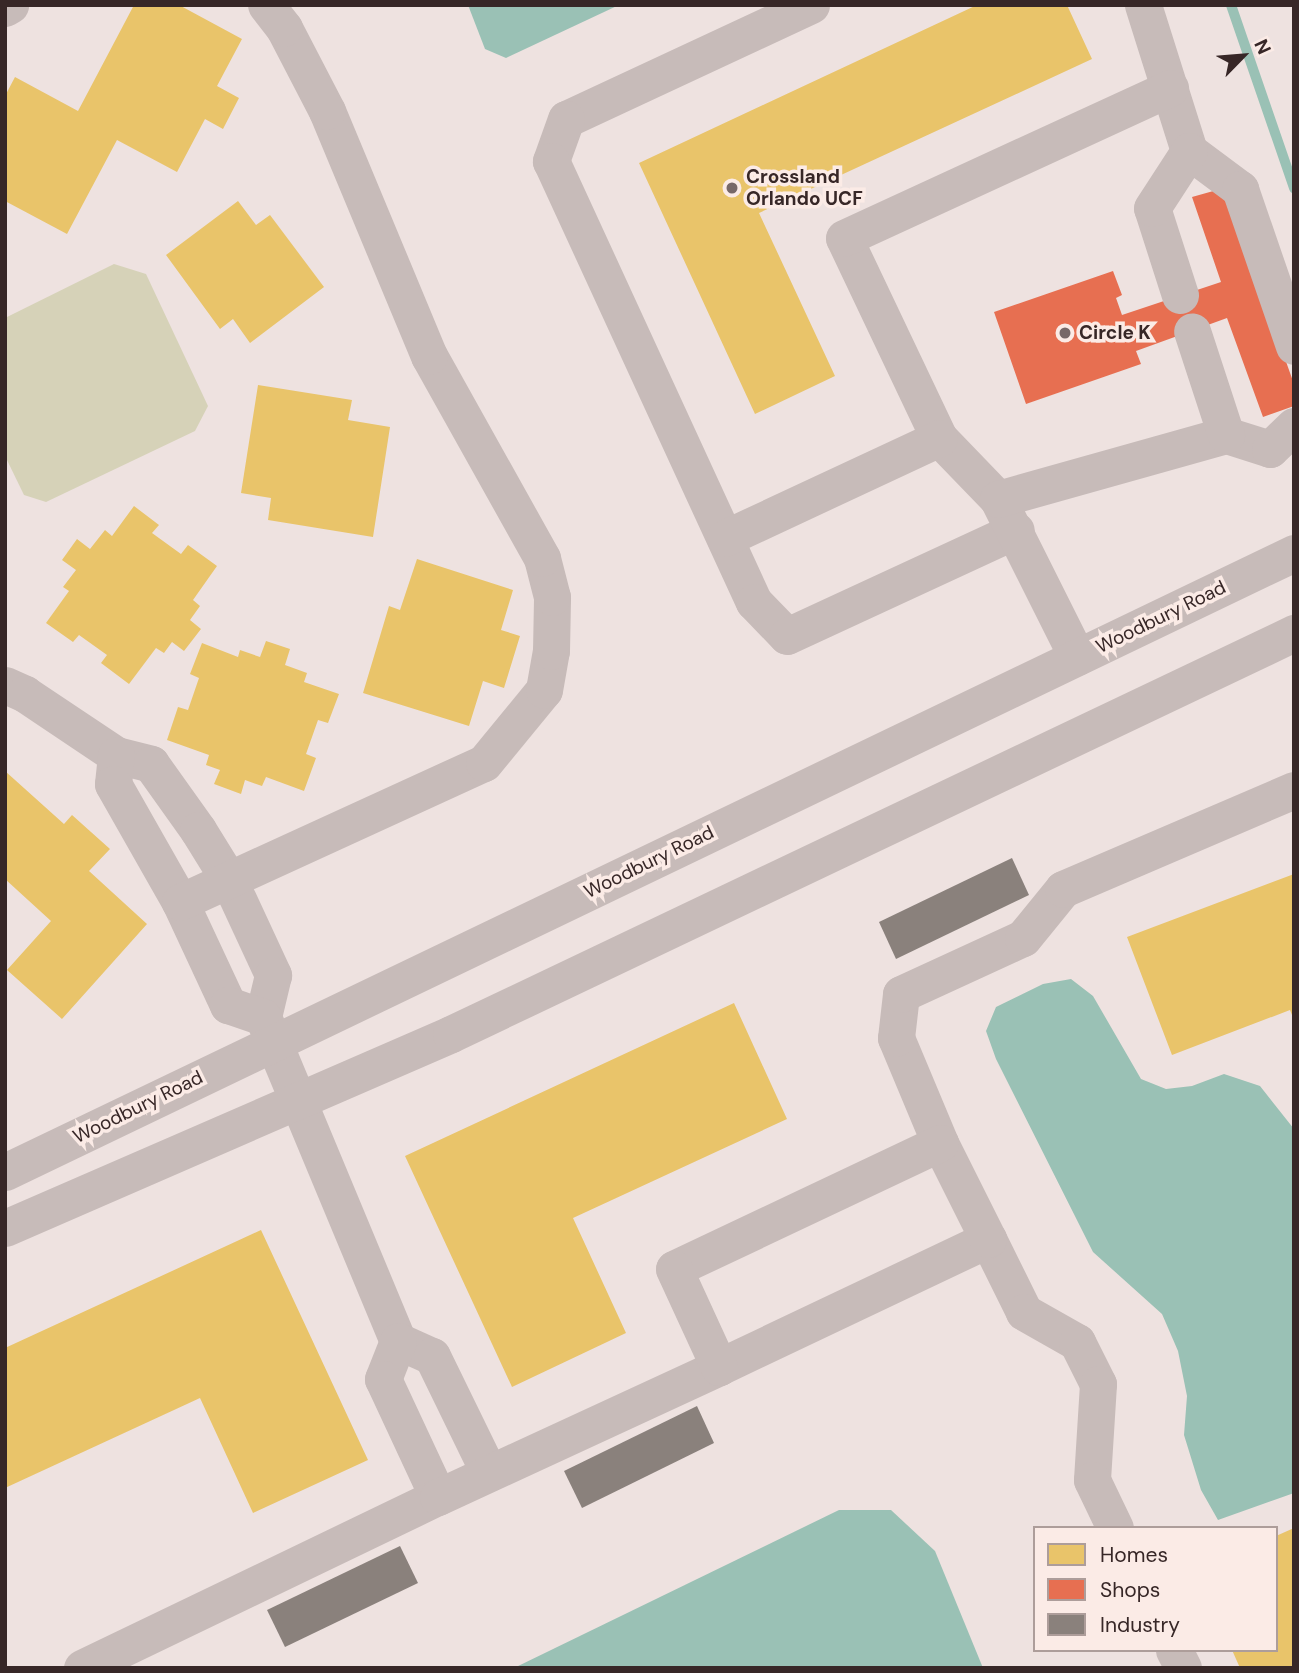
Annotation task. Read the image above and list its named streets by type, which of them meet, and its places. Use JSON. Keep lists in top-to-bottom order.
{
  "streets": {
    "street": ["Woodbury Road"]
  },
  "places": ["Crossland Orlando UCF", "Circle K"],
  "legend": ["Homes", "Shops", "Industry"],
  "north": "top right"
}
